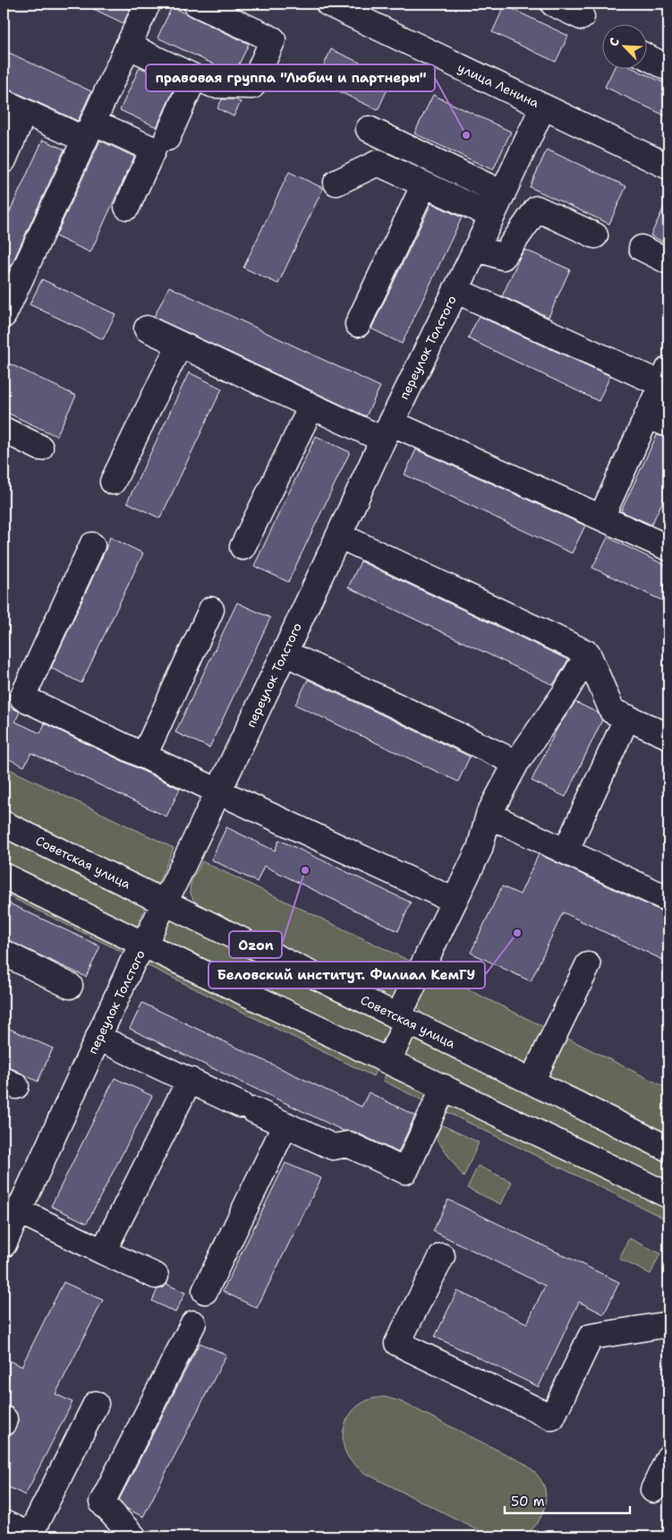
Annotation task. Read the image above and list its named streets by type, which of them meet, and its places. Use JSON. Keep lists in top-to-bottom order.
{
  "streets": {
    "street": ["улица Ленина", "переулок Толстого", "Советская улица"]
  },
  "crossings": [
    ["улица Ленина", "переулок Толстого"],
    ["переулок Толстого", "Советская улица"]
  ],
  "places": ["правовая группа \"Любич и партнеры\"", "Ozon", "Беловский институт. Филиал КемГУ"],
  "scale_bar": "50 m",
  "north": "top left"
}
